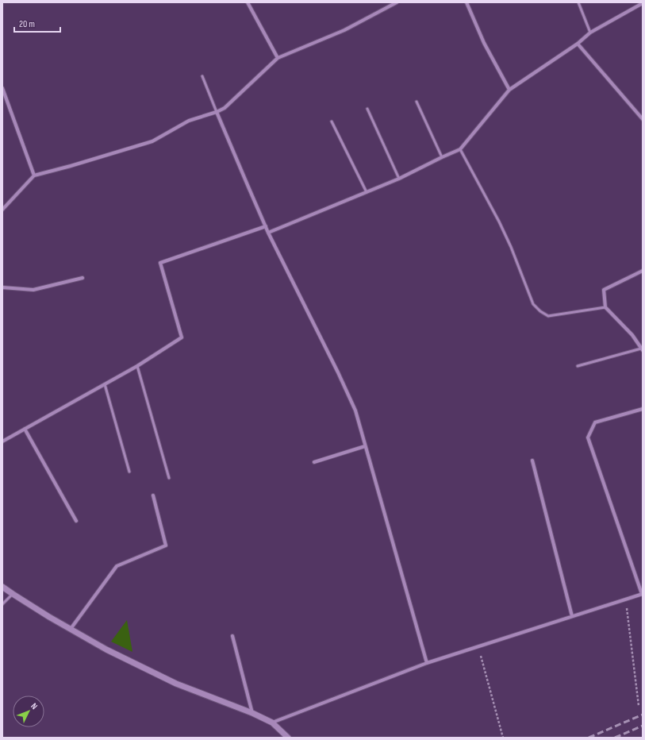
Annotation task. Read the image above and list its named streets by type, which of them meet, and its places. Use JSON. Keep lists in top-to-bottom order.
{
  "scale_bar": "20 m",
  "north": "top right"
}
